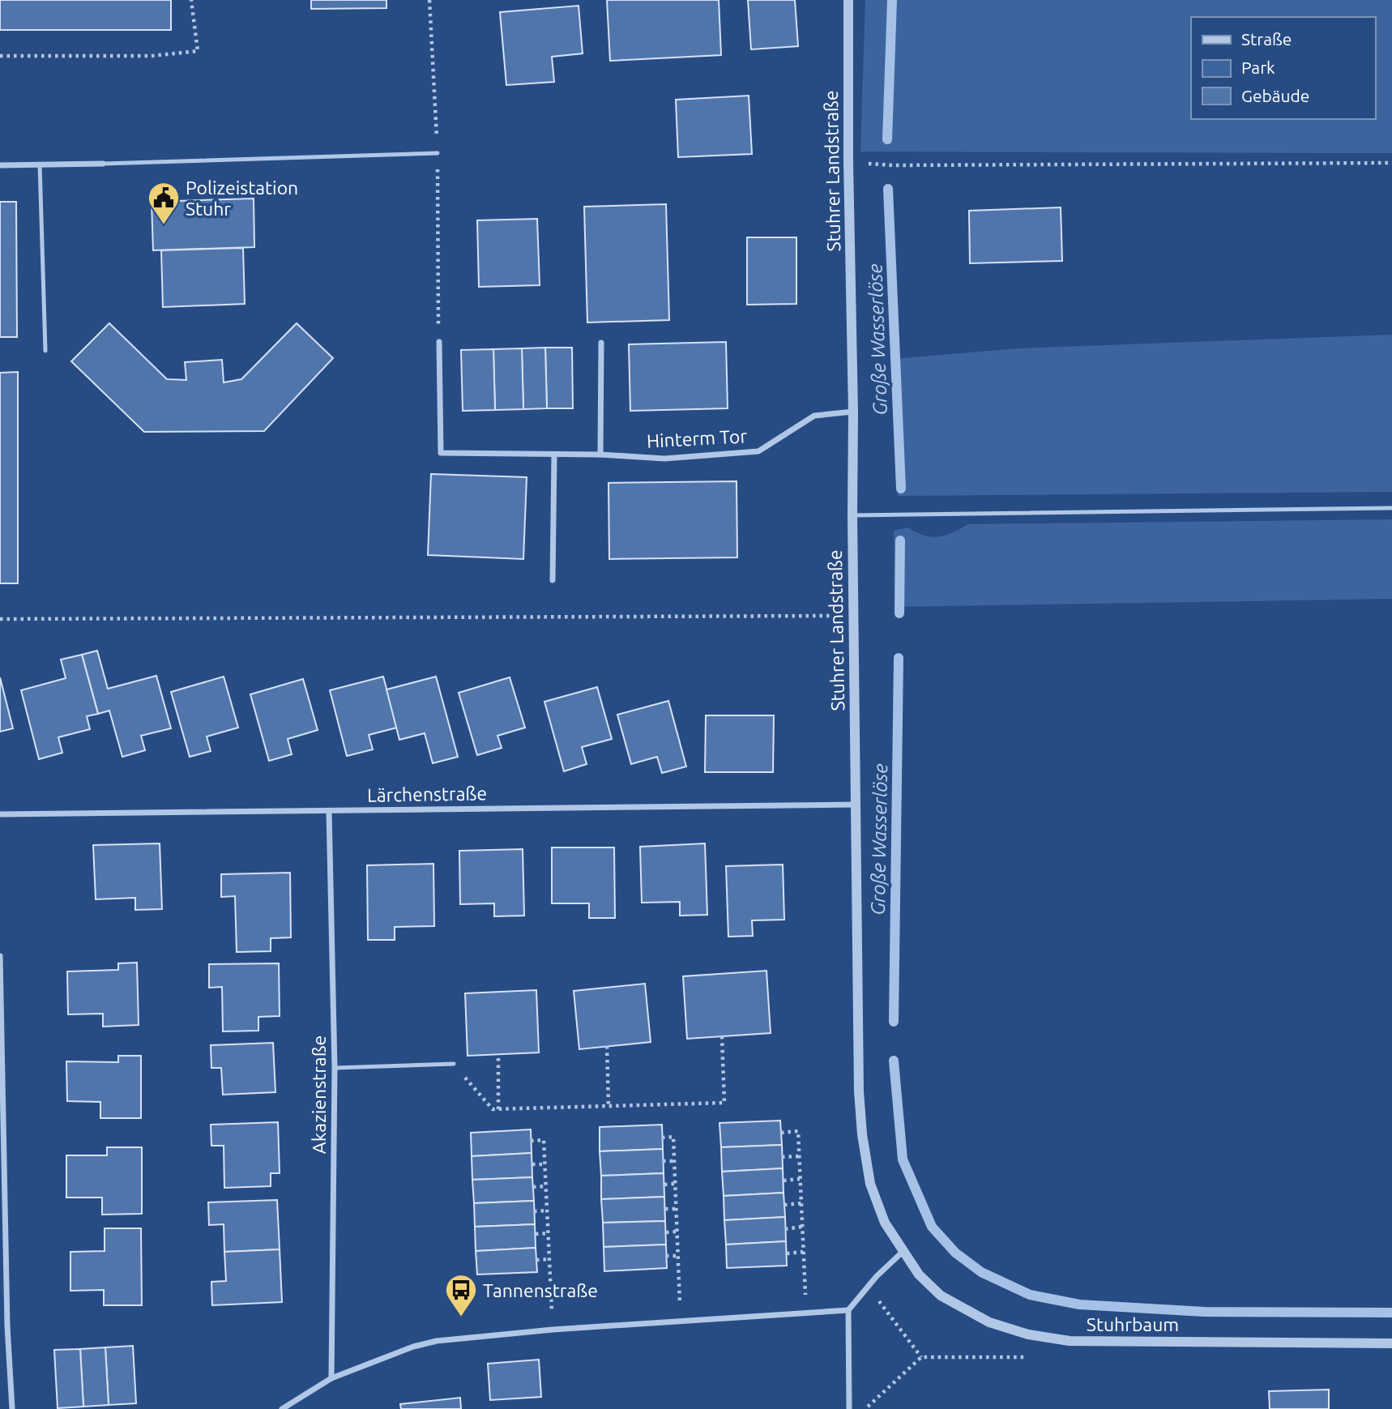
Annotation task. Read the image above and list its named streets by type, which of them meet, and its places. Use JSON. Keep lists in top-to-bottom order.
{
  "streets": {
    "street": [
      "Stuhrer Landstraße",
      "Hinterm Tor",
      "Lärchenstraße",
      "Akazienstraße",
      "Stuhrbaum"
    ]
  },
  "crossings": [
    ["Stuhrer Landstraße", "Hinterm Tor"],
    ["Stuhrer Landstraße", "Lärchenstraße"],
    ["Stuhrer Landstraße", "Stuhrbaum"],
    ["Lärchenstraße", "Akazienstraße"]
  ],
  "water": ["Große Wasserlöse"],
  "places": {
    "public building": ["Polizeistation Stuhr"],
    "bus stop": ["Tannenstraße"]
  },
  "legend": ["Straße", "Park", "Gebäude"]
}
